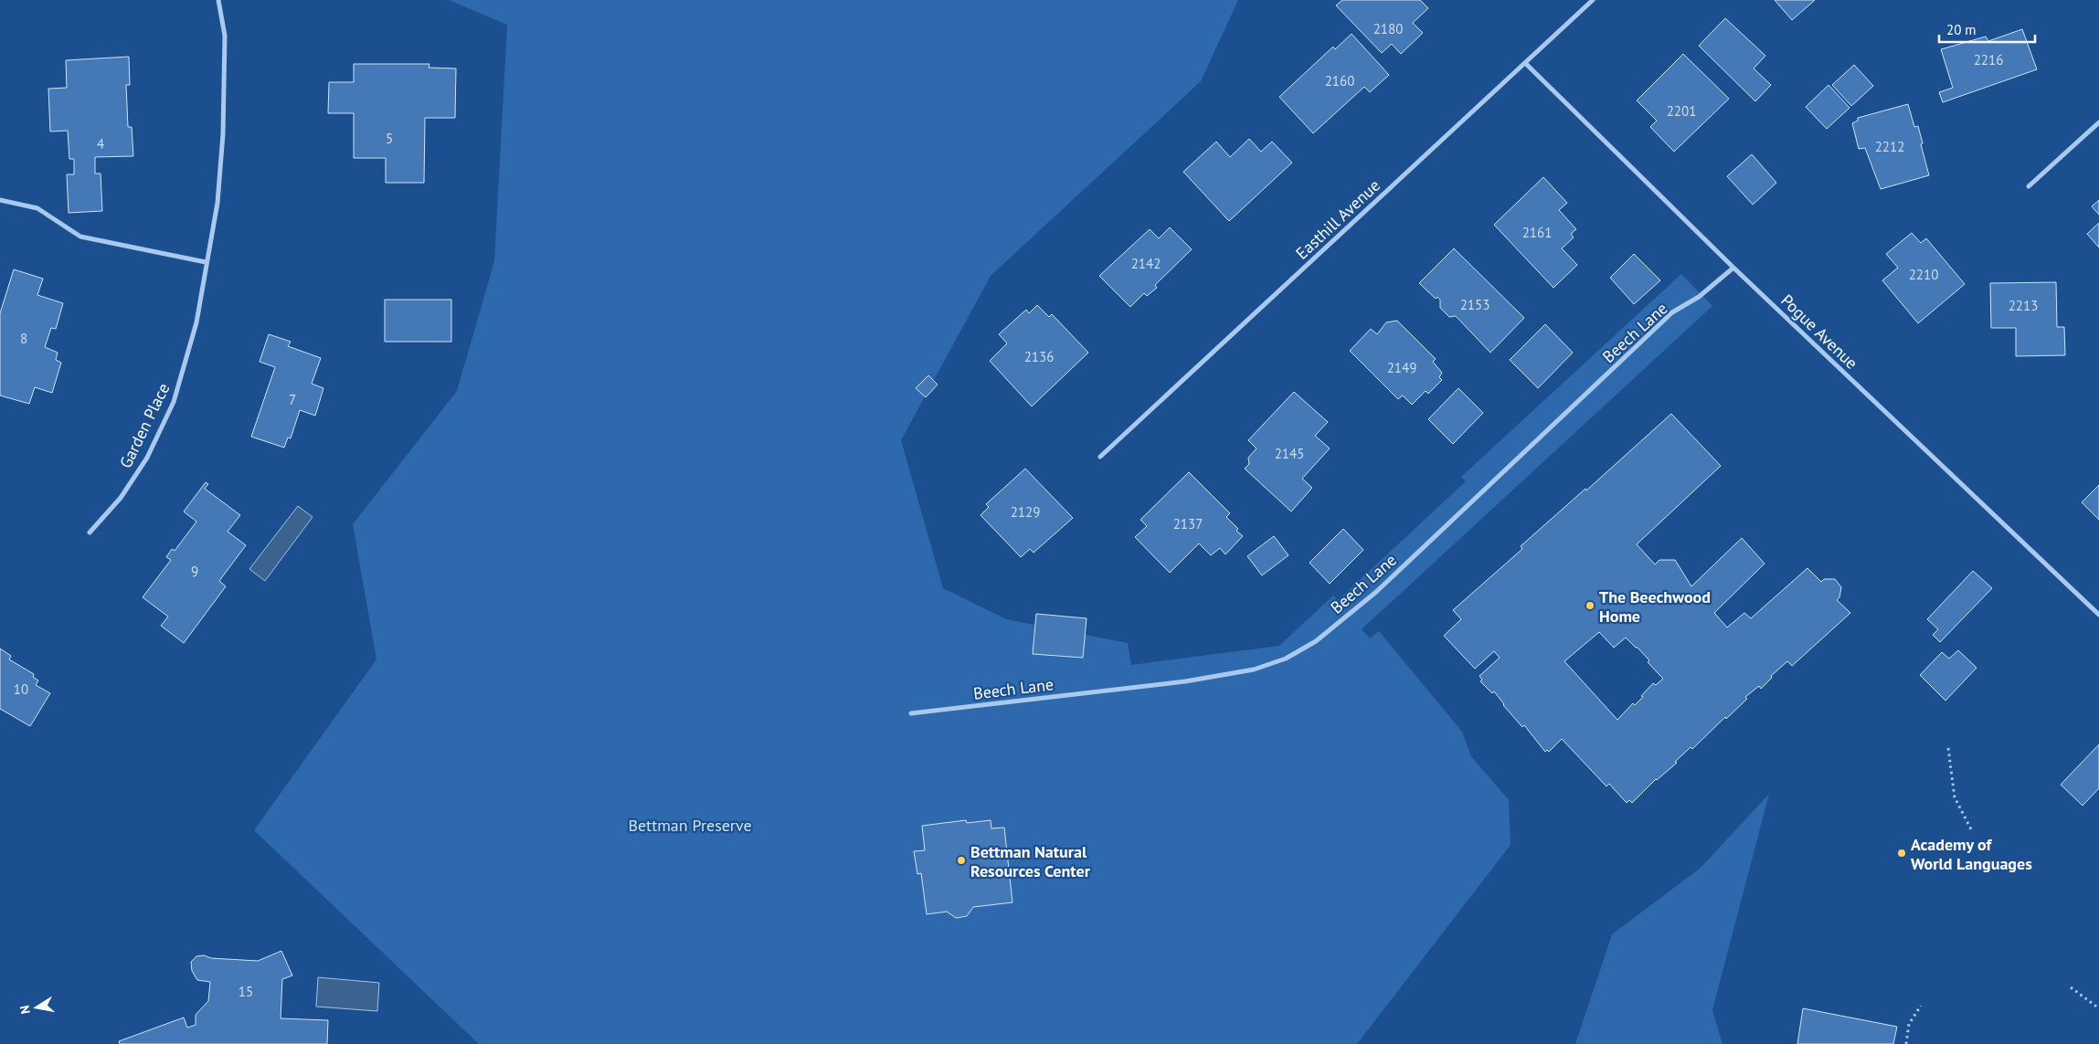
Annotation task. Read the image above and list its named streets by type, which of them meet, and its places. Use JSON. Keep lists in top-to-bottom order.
{
  "streets": {
    "street": [
      "Easthill Avenue",
      "Pogue Avenue",
      "Beech Lane",
      "Garden Place"
    ]
  },
  "crossings": [
    ["Easthill Avenue", "Pogue Avenue"],
    ["Pogue Avenue", "Beech Lane"]
  ],
  "parks": ["Bettman Preserve"],
  "places": ["The Beechwood Home", "Academy of World Languages", "Bettman Natural Resources Center"],
  "house_numbers": [
    "2180",
    "2216",
    "2160",
    "2201",
    "5",
    "4",
    "2212",
    "2161",
    "2142",
    "2210",
    "2153",
    "2213",
    "8",
    "2136",
    "2149",
    "7",
    "2145",
    "2129",
    "2137",
    "9",
    "10",
    "15"
  ],
  "scale_bar": "20 m",
  "north": "left"
}
